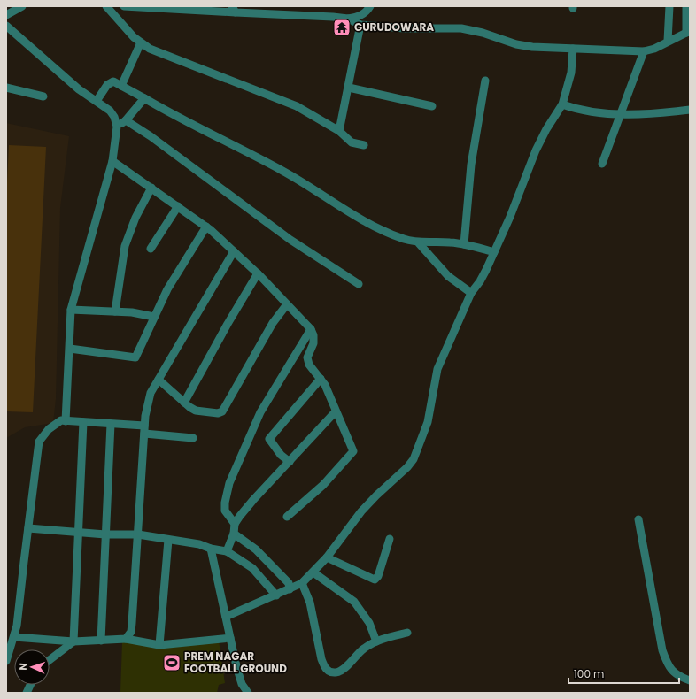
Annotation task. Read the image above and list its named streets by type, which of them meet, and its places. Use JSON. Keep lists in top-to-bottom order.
{
  "places": {
    "temple": ["GURUDOWARA"],
    "sports": ["PREM NAGAR FOOTBALL GROUND"]
  },
  "scale_bar": "100 m",
  "north": "left"
}
